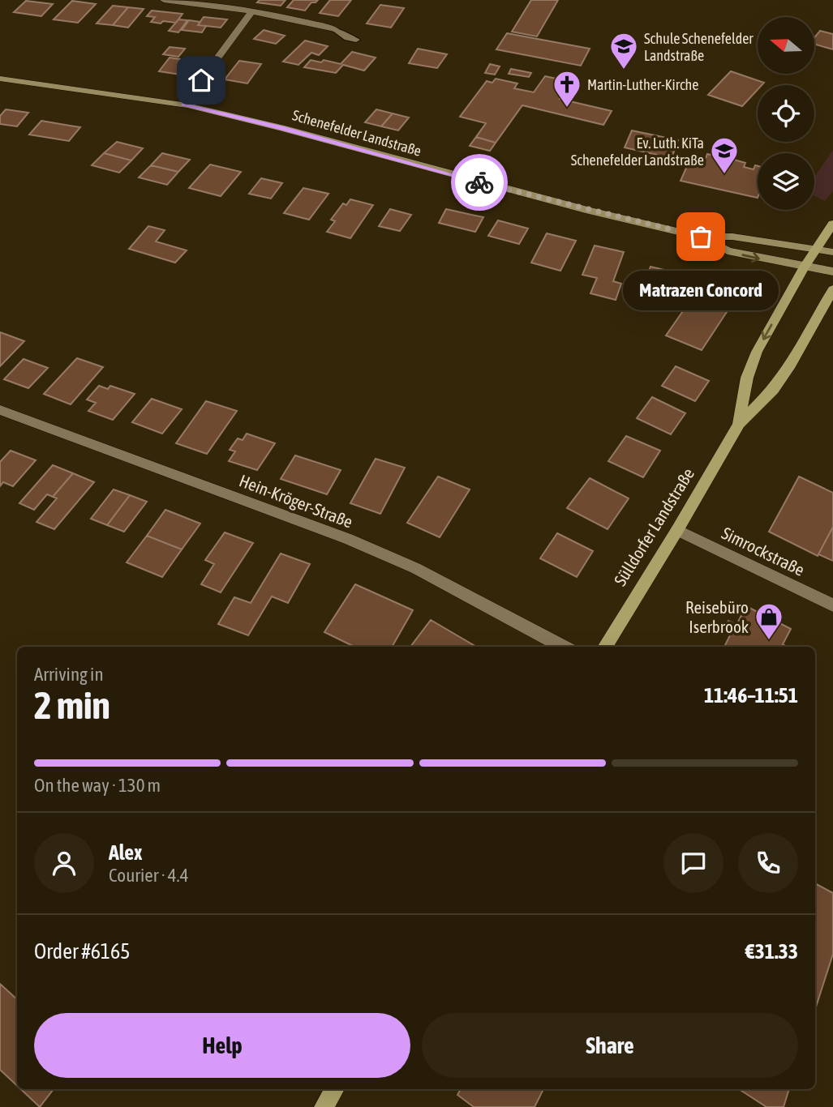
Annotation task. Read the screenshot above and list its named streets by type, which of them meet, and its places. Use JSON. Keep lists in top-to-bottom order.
{
  "streets": {
    "main road": ["Schenefelder Landstraße", "Sülldorfer Landstraße"],
    "street": ["Hein-Kröger-Straße", "Simrockstraße"]
  },
  "crossings": [
    ["Schenefelder Landstraße", "Sülldorfer Landstraße"],
    ["Sülldorfer Landstraße", "Simrockstraße"]
  ],
  "places": {
    "school or university": ["Schule Schenefelder Landstraße", "Ev. Luth. KiTa Schenefelder Landstraße"],
    "church": ["Martin-Luther-Kirche"],
    "other": ["Matrazen Concord"],
    "shop": ["Reisebüro Iserbrook"]
  },
  "north": "left",
  "page": {
    "bubble": "Matrazen Concord",
    "heading": ["2 min", "Arriving in", "11:46–11:51"],
    "panel": [
      "Alex",
      "Courier · 4.4",
      "Order #6165",
      "€31.33"
    ],
    "bar": "On the way · 130 m",
    "buttons": ["Help", "Share"]
  }
}
